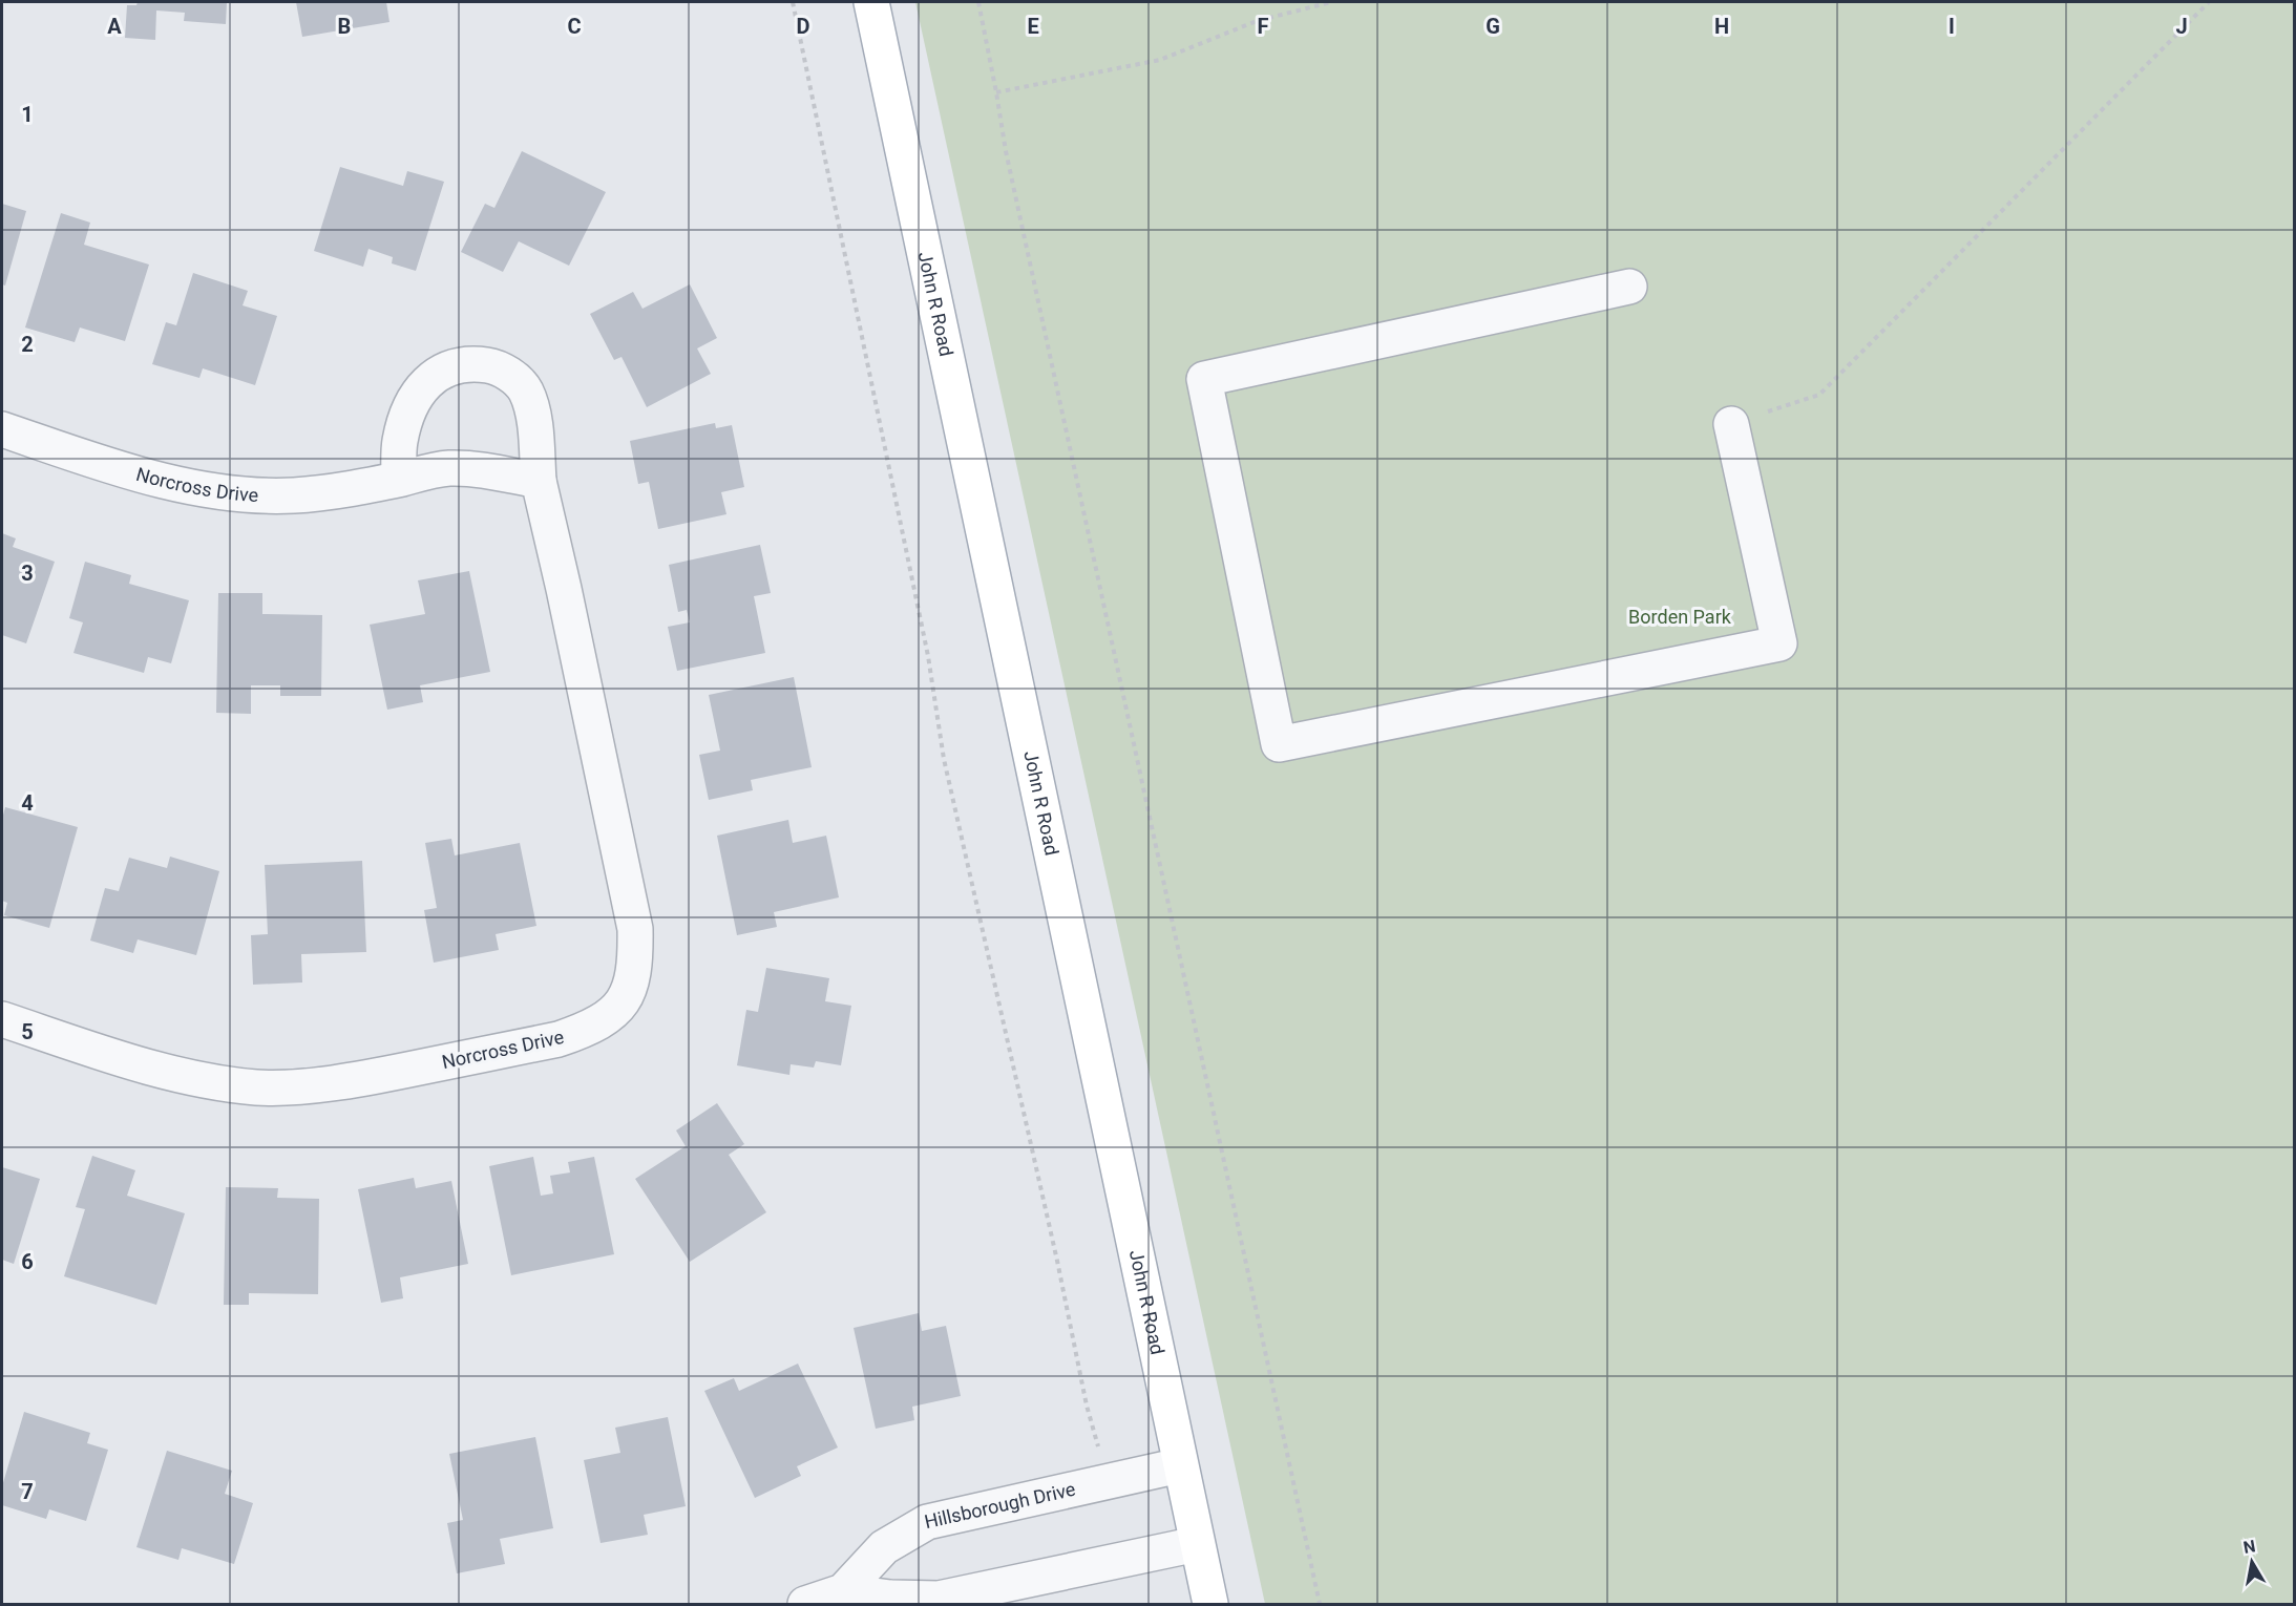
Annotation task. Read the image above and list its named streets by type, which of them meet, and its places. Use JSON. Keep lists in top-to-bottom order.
{
  "streets": {
    "main road": ["John R Road"],
    "street": ["Norcross Drive", "Hillsborough Drive"]
  },
  "crossings": [
    ["John R Road", "Hillsborough Drive"]
  ],
  "parks": ["Borden Park"],
  "north": "top",
  "grid": {
    "columns": [
      "A",
      "B",
      "C",
      "D",
      "E",
      "F",
      "G",
      "H",
      "I",
      "J"
    ],
    "rows": [
      "1",
      "2",
      "3",
      "4",
      "5",
      "6",
      "7"
    ]
  }
}
